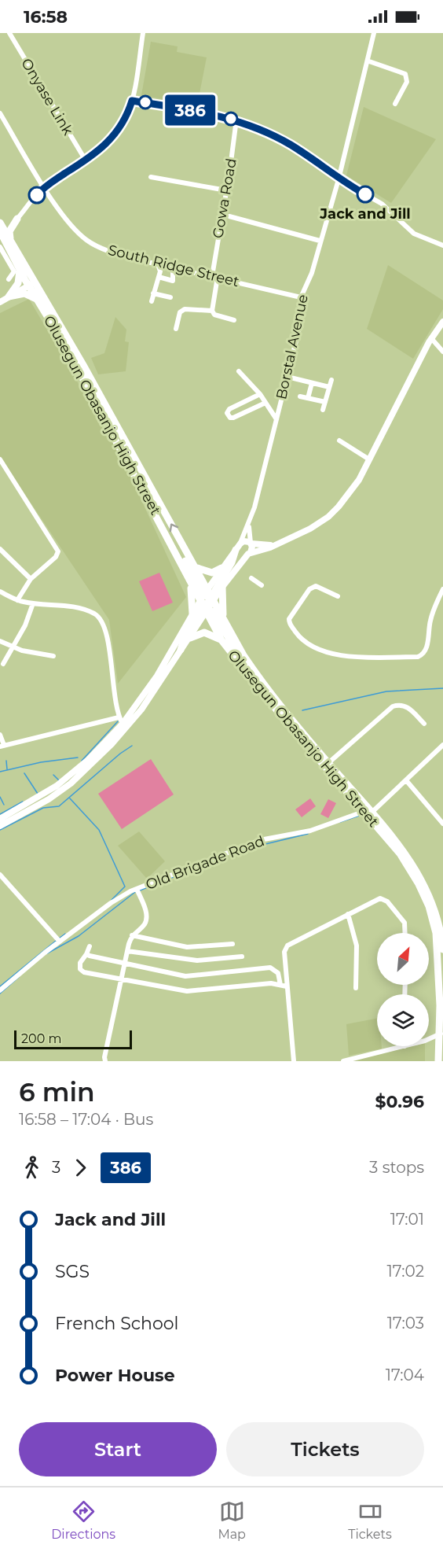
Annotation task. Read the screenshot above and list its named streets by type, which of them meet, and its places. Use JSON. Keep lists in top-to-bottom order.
{
  "streets": {
    "main road": ["Olusegun Obasanjo High Street"],
    "street": [
      "Onyase Link",
      "Gowa Road",
      "South Ridge Street",
      "Borstal Avenue",
      "Old Brigade Road"
    ]
  },
  "crossings": [
    ["Gowa Road", "South Ridge Street"],
    ["South Ridge Street", "Borstal Avenue"],
    ["Olusegun Obasanjo High Street", "Old Brigade Road"]
  ],
  "places": ["Jack and Jill"],
  "lines": ["bus line 386"],
  "scale_bar": "200 m",
  "north": "top right",
  "page": {
    "status": "16:58",
    "on_map": "386",
    "scale": "200 m",
    "heading": ["6 min", "16:58 – 17:04 · Bus", "$0.96"],
    "legs": ["3", "386", "3 stops"],
    "list": [
      {
        "name": "Jack and Jill",
        "value": "17:01"
      },
      {
        "name": "SGS",
        "value": "17:02"
      },
      {
        "name": "French School",
        "value": "17:03"
      },
      {
        "name": "Power House",
        "value": "17:04"
      }
    ],
    "buttons": ["Start", "Tickets"],
    "tabs": ["Directions", "Map", "Tickets"]
  }
}
